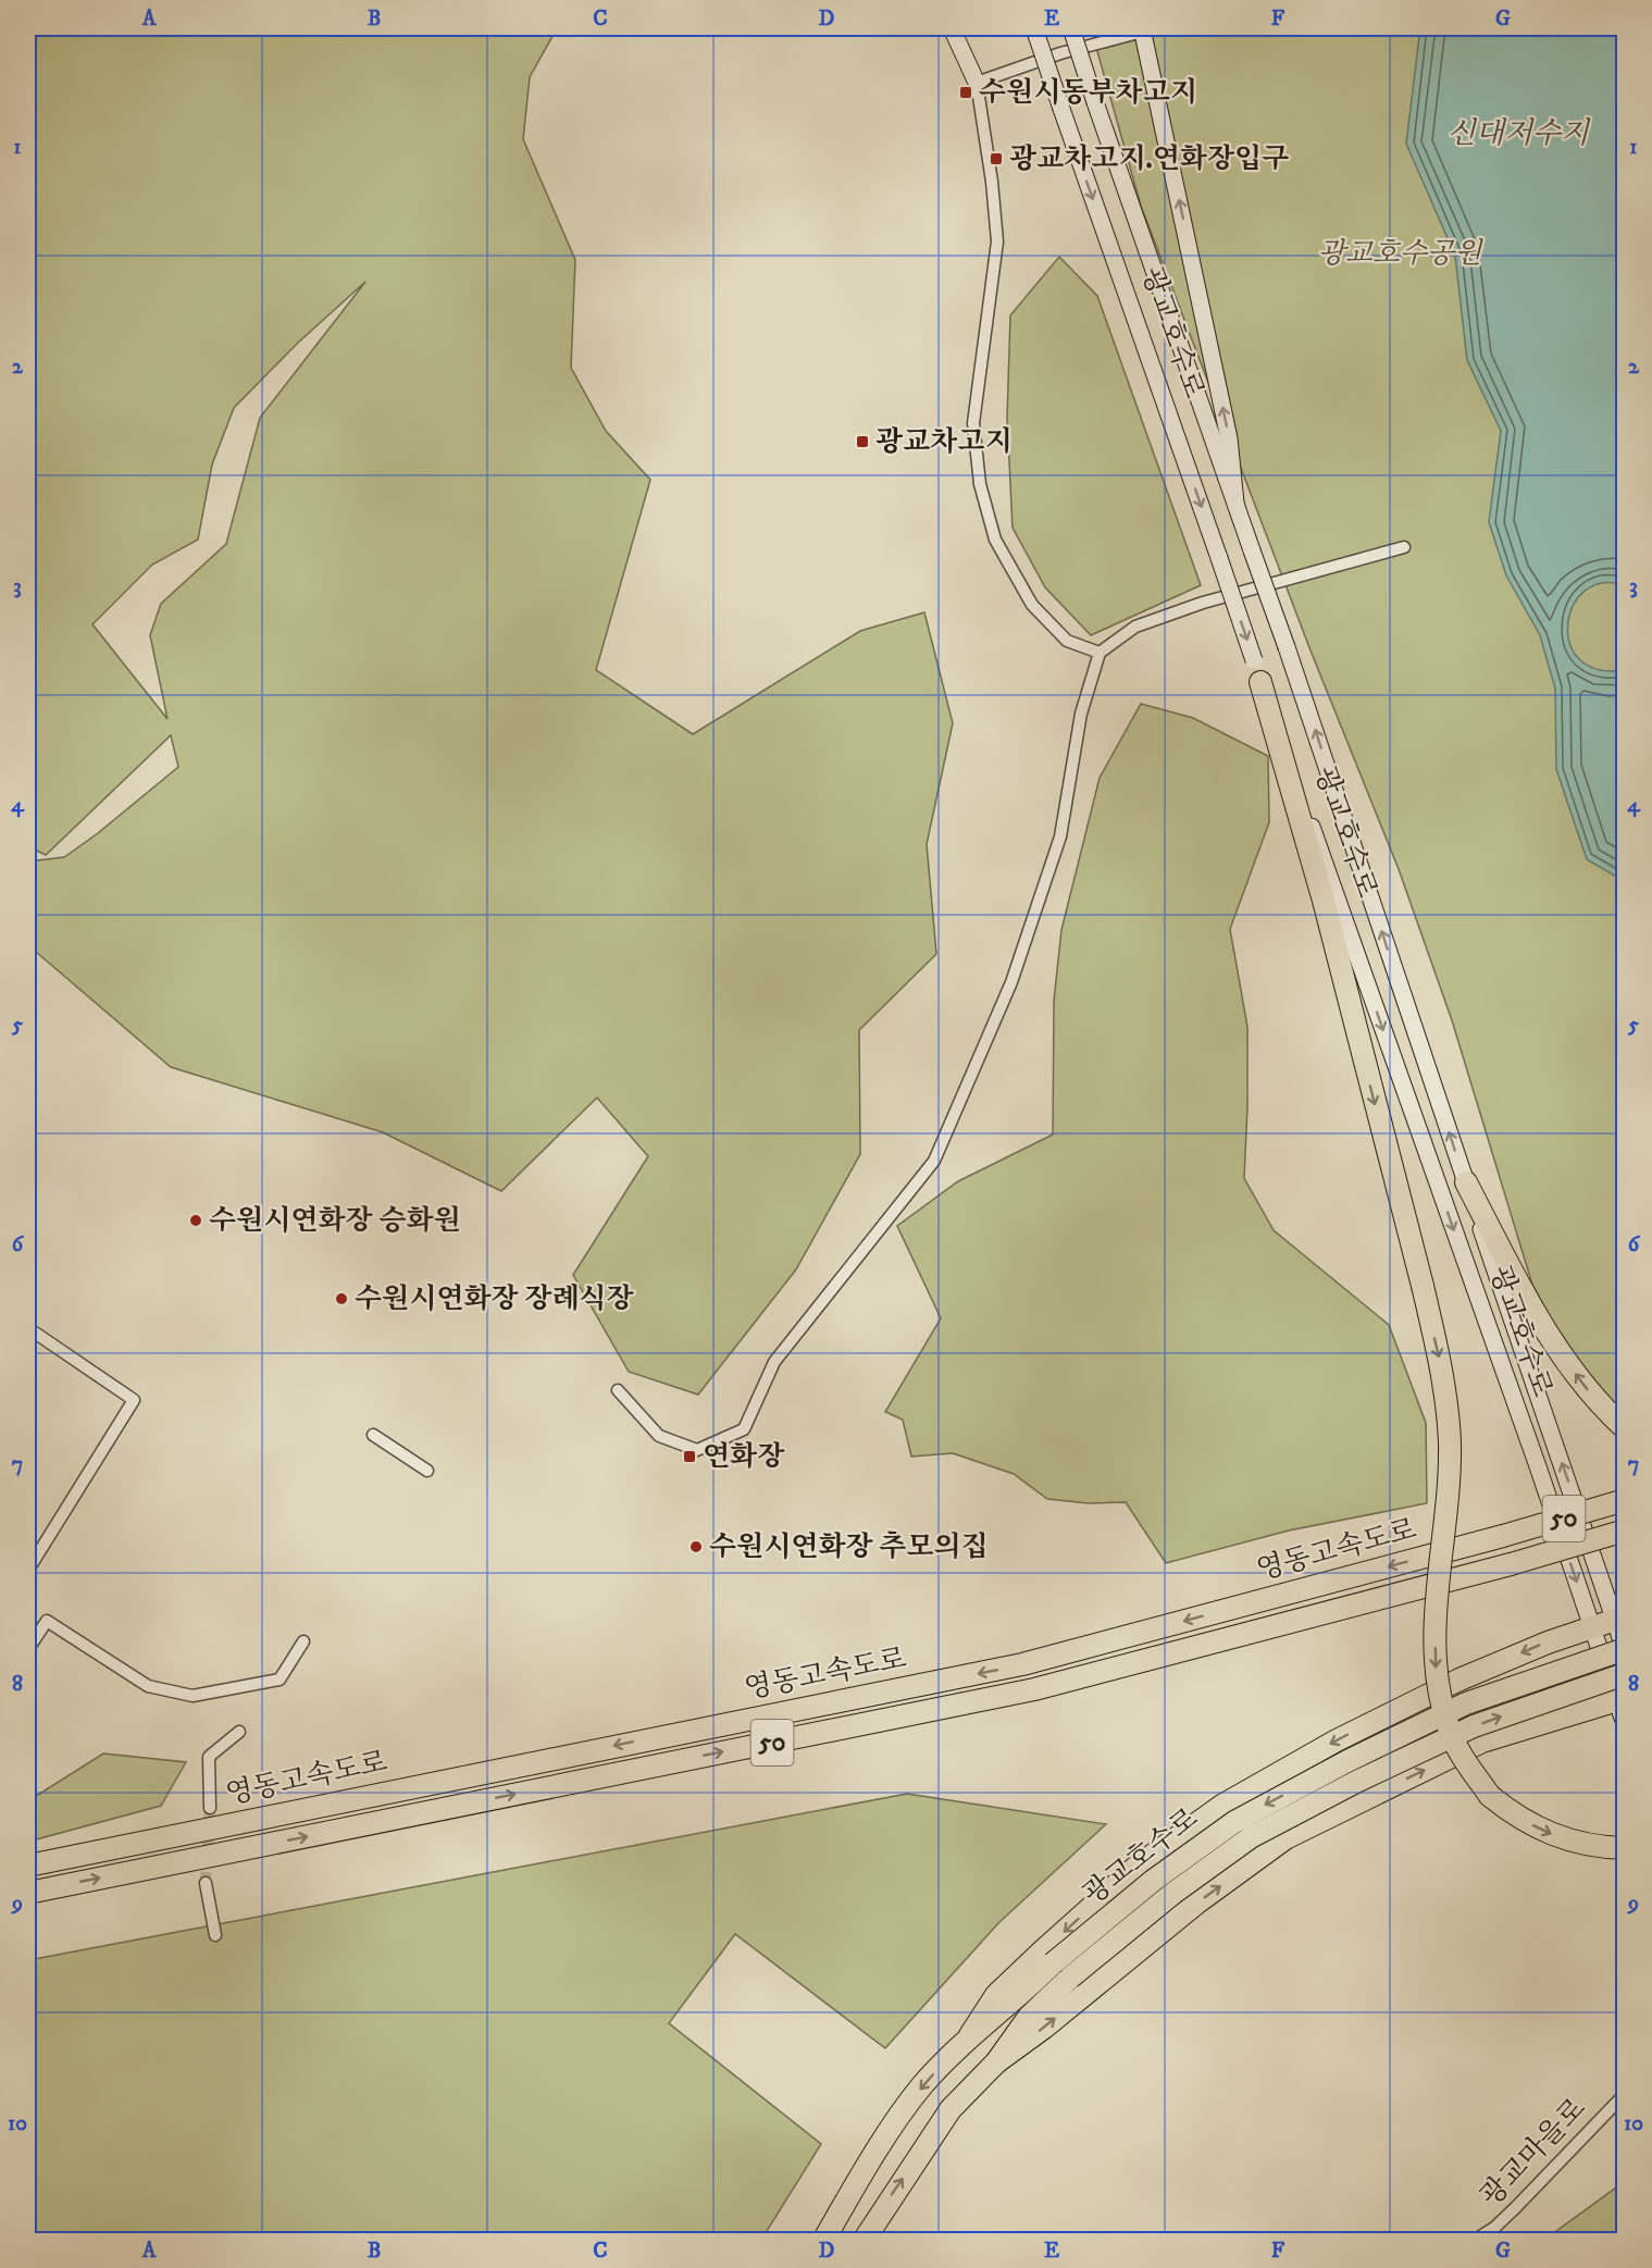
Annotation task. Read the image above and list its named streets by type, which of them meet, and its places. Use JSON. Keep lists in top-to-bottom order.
{
  "streets": {
    "highway": ["광교호수로", "50", "영동고속도로"],
    "street": ["광교마을로"]
  },
  "water": ["신대저수지"],
  "parks": ["광교호수공원"],
  "places": {
    "transit": [
      "수원시동부차고지",
      "광교차고지.연화장입구",
      "광교차고지",
      "연화장"
    ],
    "other": ["수원시연화장 승화원", "수원시연화장 장례식장", "수원시연화장 추모의집"]
  },
  "grid": {
    "columns": [
      "A",
      "B",
      "C",
      "D",
      "E",
      "F",
      "G"
    ],
    "rows": [
      "1",
      "2",
      "3",
      "4",
      "5",
      "6",
      "7",
      "8",
      "9",
      "10"
    ]
  }
}
